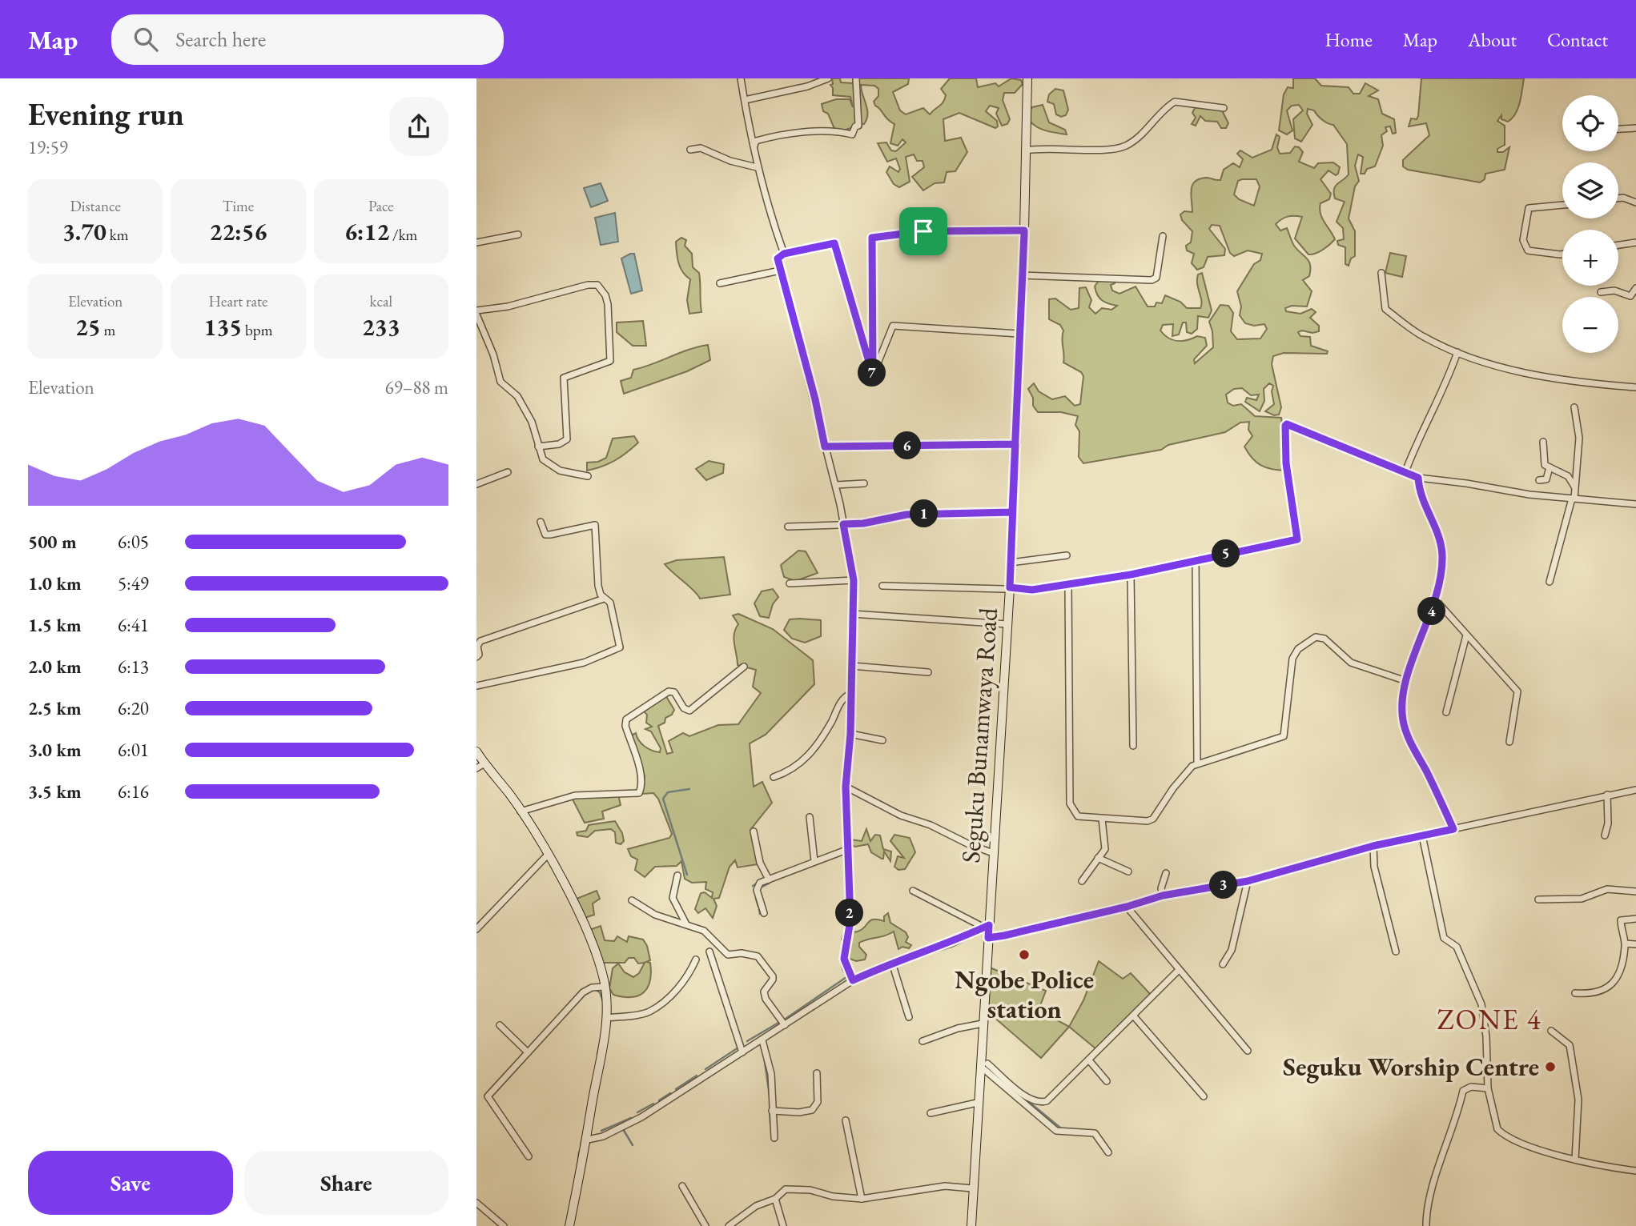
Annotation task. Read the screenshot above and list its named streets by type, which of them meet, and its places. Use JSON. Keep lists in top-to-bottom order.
{
  "streets": {
    "main road": ["Seguku Bunamwaya Road"]
  },
  "districts": ["ZONE 4"],
  "places": ["Ngobe Police station", "Seguku Worship Centre"],
  "page": {
    "header": "Map",
    "search": "Search here",
    "nav": [
      "Home",
      "Map",
      "About",
      "Contact"
    ],
    "heading": ["Evening run", "19:59"],
    "map_buttons": ["+", "−"],
    "stats": [
      ["Distance", "3.70 km"],
      ["Time", "22:56"],
      ["Pace", "6:12 /km"],
      ["Elevation", "25 m"],
      ["Heart rate", "135 bpm"],
      ["kcal", "233"]
    ],
    "pins": [
      "7",
      "6",
      "1",
      "5",
      "4",
      "3",
      "2"
    ],
    "chart": ["Elevation", "69–88 m"],
    "list": [
      {
        "name": "500 m",
        "note": "6:05"
      },
      {
        "name": "1.0 km",
        "note": "5:49"
      },
      {
        "name": "1.5 km",
        "note": "6:41"
      },
      {
        "name": "2.0 km",
        "note": "6:13"
      },
      {
        "name": "2.5 km",
        "note": "6:20"
      },
      {
        "name": "3.0 km",
        "note": "6:01"
      },
      {
        "name": "3.5 km",
        "note": "6:16"
      }
    ],
    "buttons": ["Save", "Share"]
  }
}
